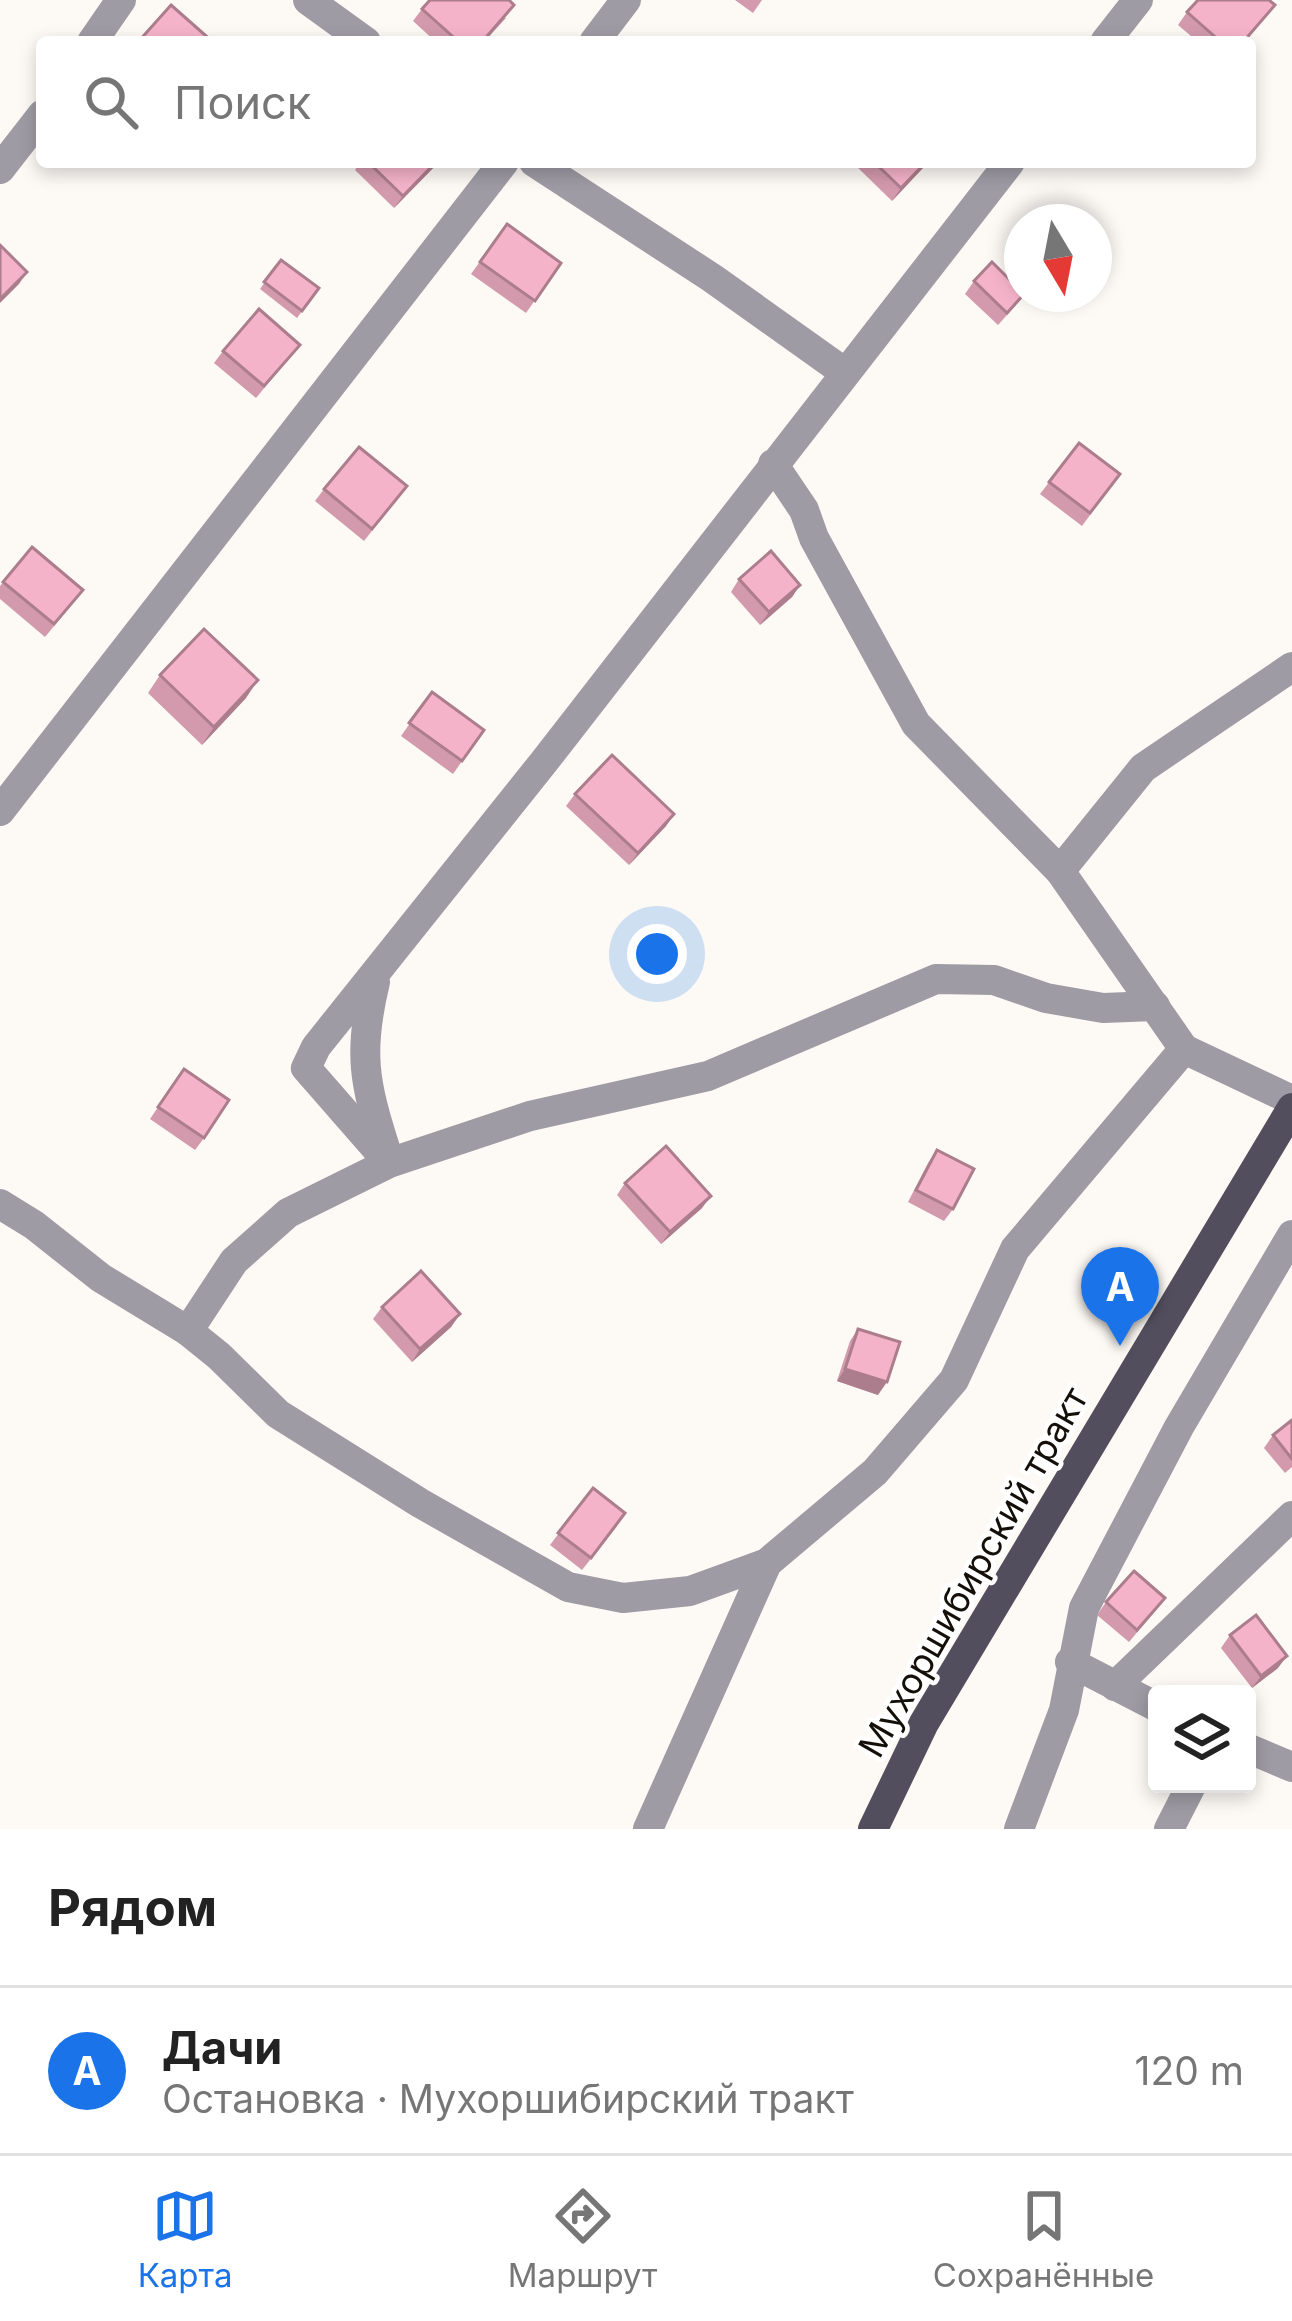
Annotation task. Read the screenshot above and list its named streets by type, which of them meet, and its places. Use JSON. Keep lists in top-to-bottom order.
{
  "streets": {
    "main road": ["Мухоршибирский тракт"]
  },
  "north": "bottom",
  "page": {
    "search": "Поиск",
    "pins": "A",
    "heading": "Рядом",
    "list": [
      {
        "mark": "A",
        "name": "Дачи",
        "note": "Остановка · Мухоршибирский тракт",
        "value": "120 m"
      }
    ],
    "nav": ["Карта", "Маршрут", "Сохранённые"]
  }
}
